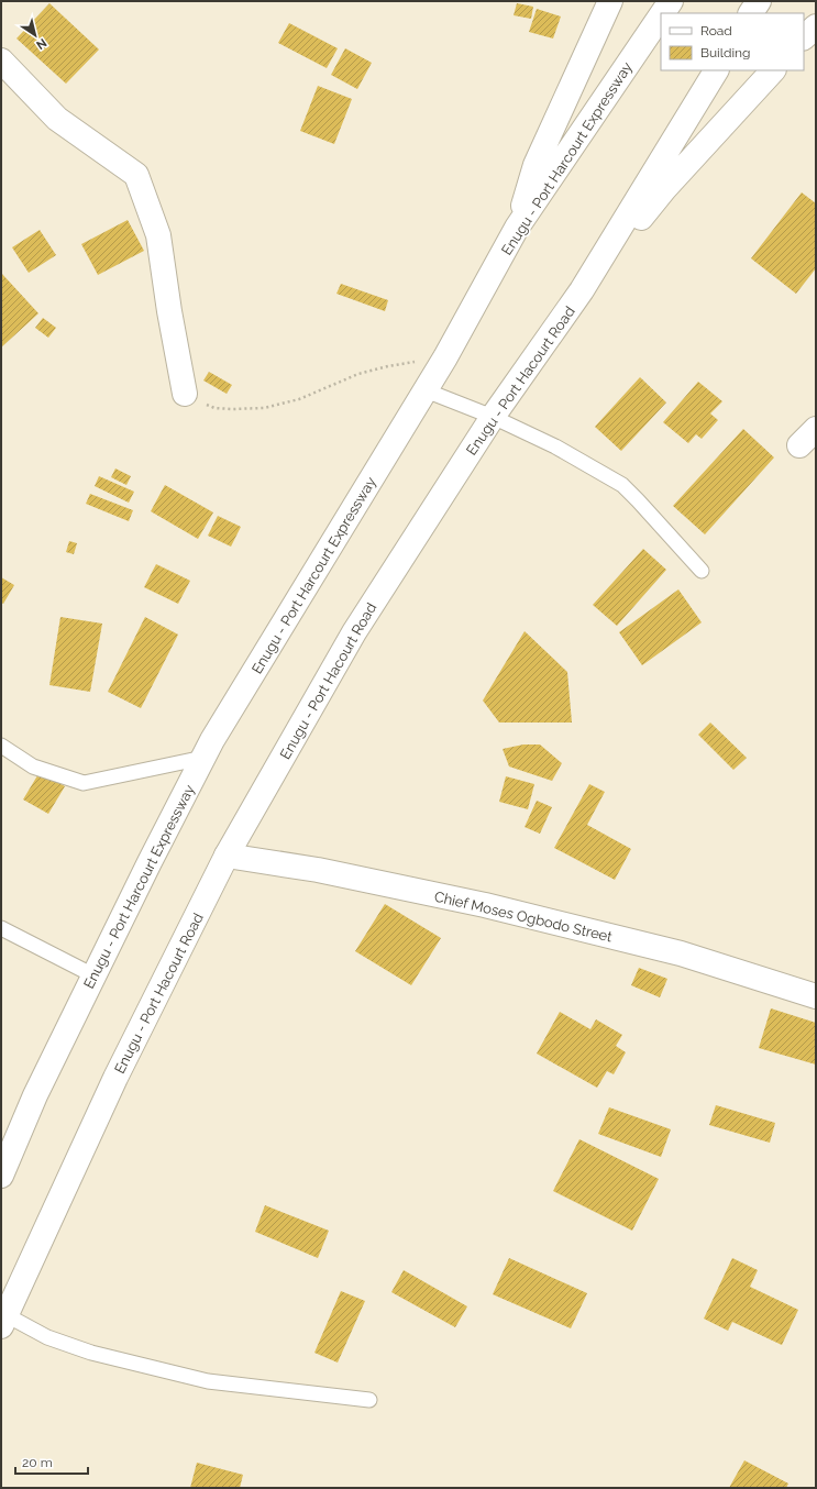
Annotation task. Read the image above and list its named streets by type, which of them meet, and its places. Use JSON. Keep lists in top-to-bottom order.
{
  "streets": {
    "main road": ["Enugu - Port Harcourt Expressway", "Enugu - Port Hacourt Road", "Chief Moses Ogbodo Street"]
  },
  "crossings": [
    ["Enugu - Port Hacourt Road", "Chief Moses Ogbodo Street"]
  ],
  "legend": ["Road", "Building"],
  "scale_bar": "20 m",
  "north": "bottom right"
}
